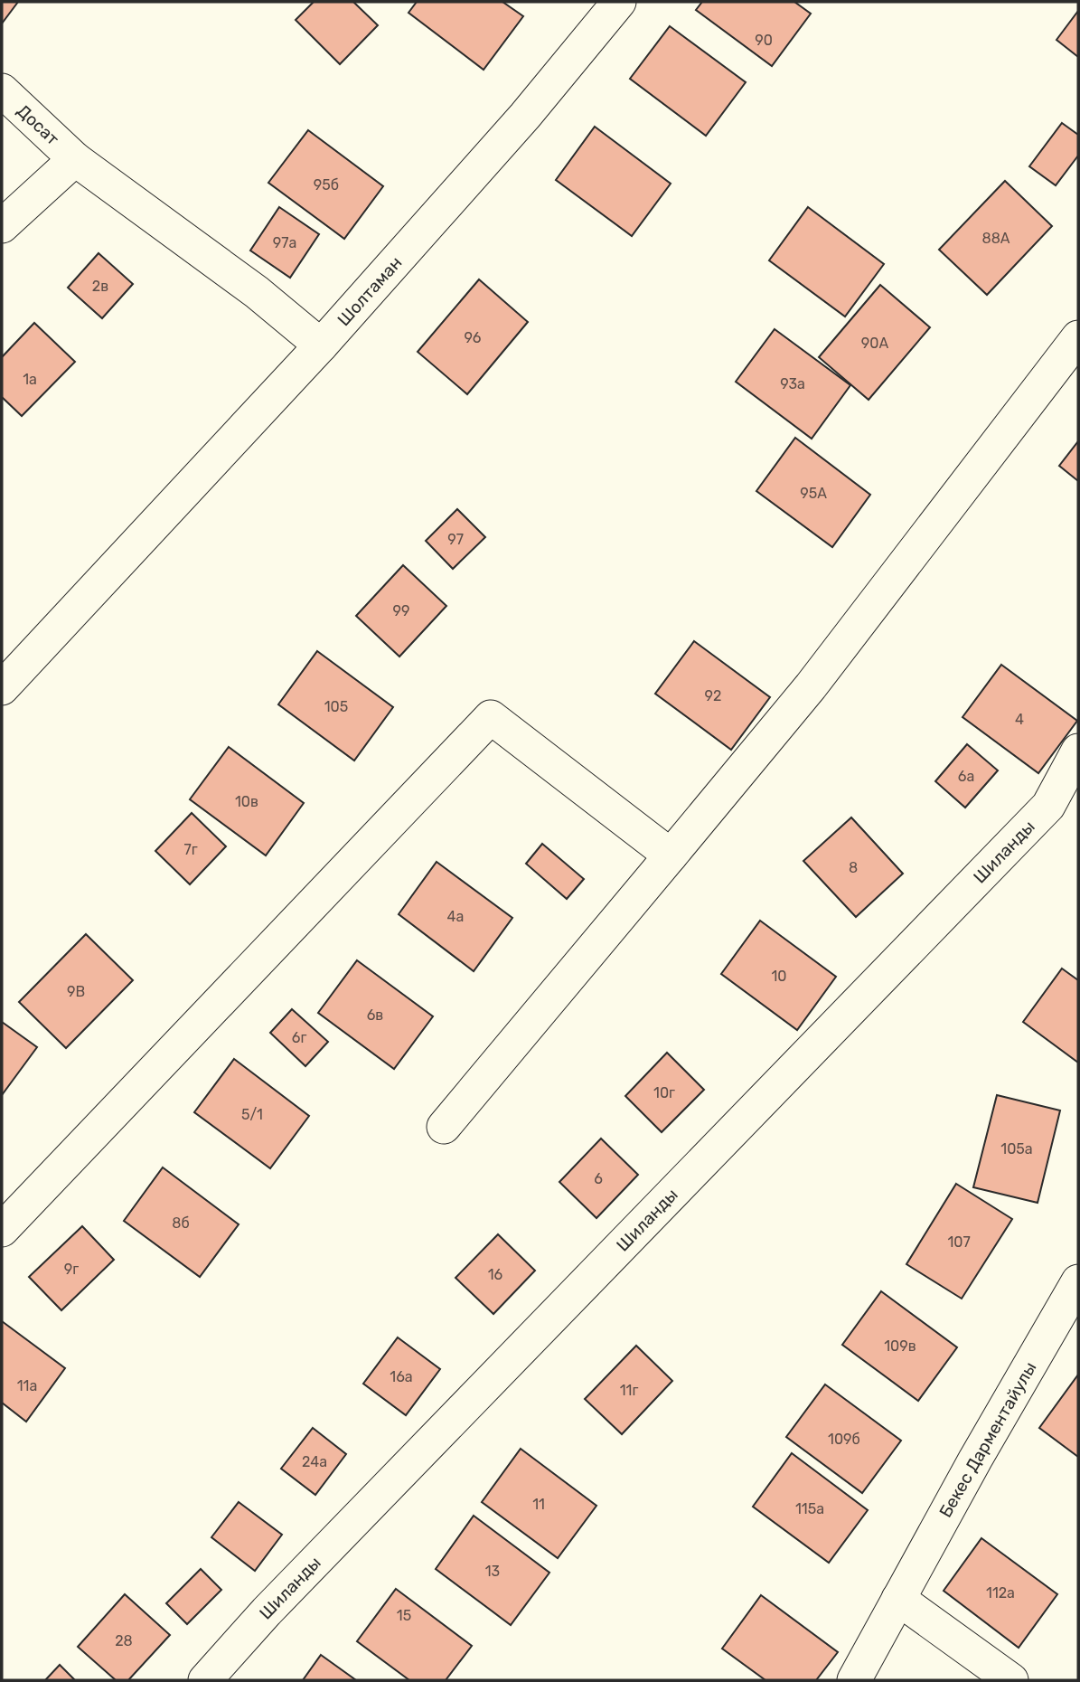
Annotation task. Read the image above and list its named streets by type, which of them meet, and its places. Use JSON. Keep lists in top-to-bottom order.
{
  "streets": {
    "street": [
      "Досат",
      "Шолтаман",
      "Шиланды",
      "Бекес Дарментайулы"
    ]
  },
  "house_numbers": [
    "90",
    "95б",
    "88А",
    "97а",
    "2в",
    "96",
    "90А",
    "1а",
    "93а",
    "95А",
    "97",
    "99",
    "92",
    "105",
    "4",
    "6а",
    "10в",
    "7г",
    "8",
    "4а",
    "10",
    "9В",
    "6в",
    "6г",
    "10г",
    "5/1",
    "105а",
    "6",
    "8б",
    "107",
    "9г",
    "16",
    "109в",
    "16а",
    "11а",
    "11г",
    "109б",
    "24а",
    "11",
    "115а",
    "13",
    "112а",
    "15",
    "28"
  ]
}
